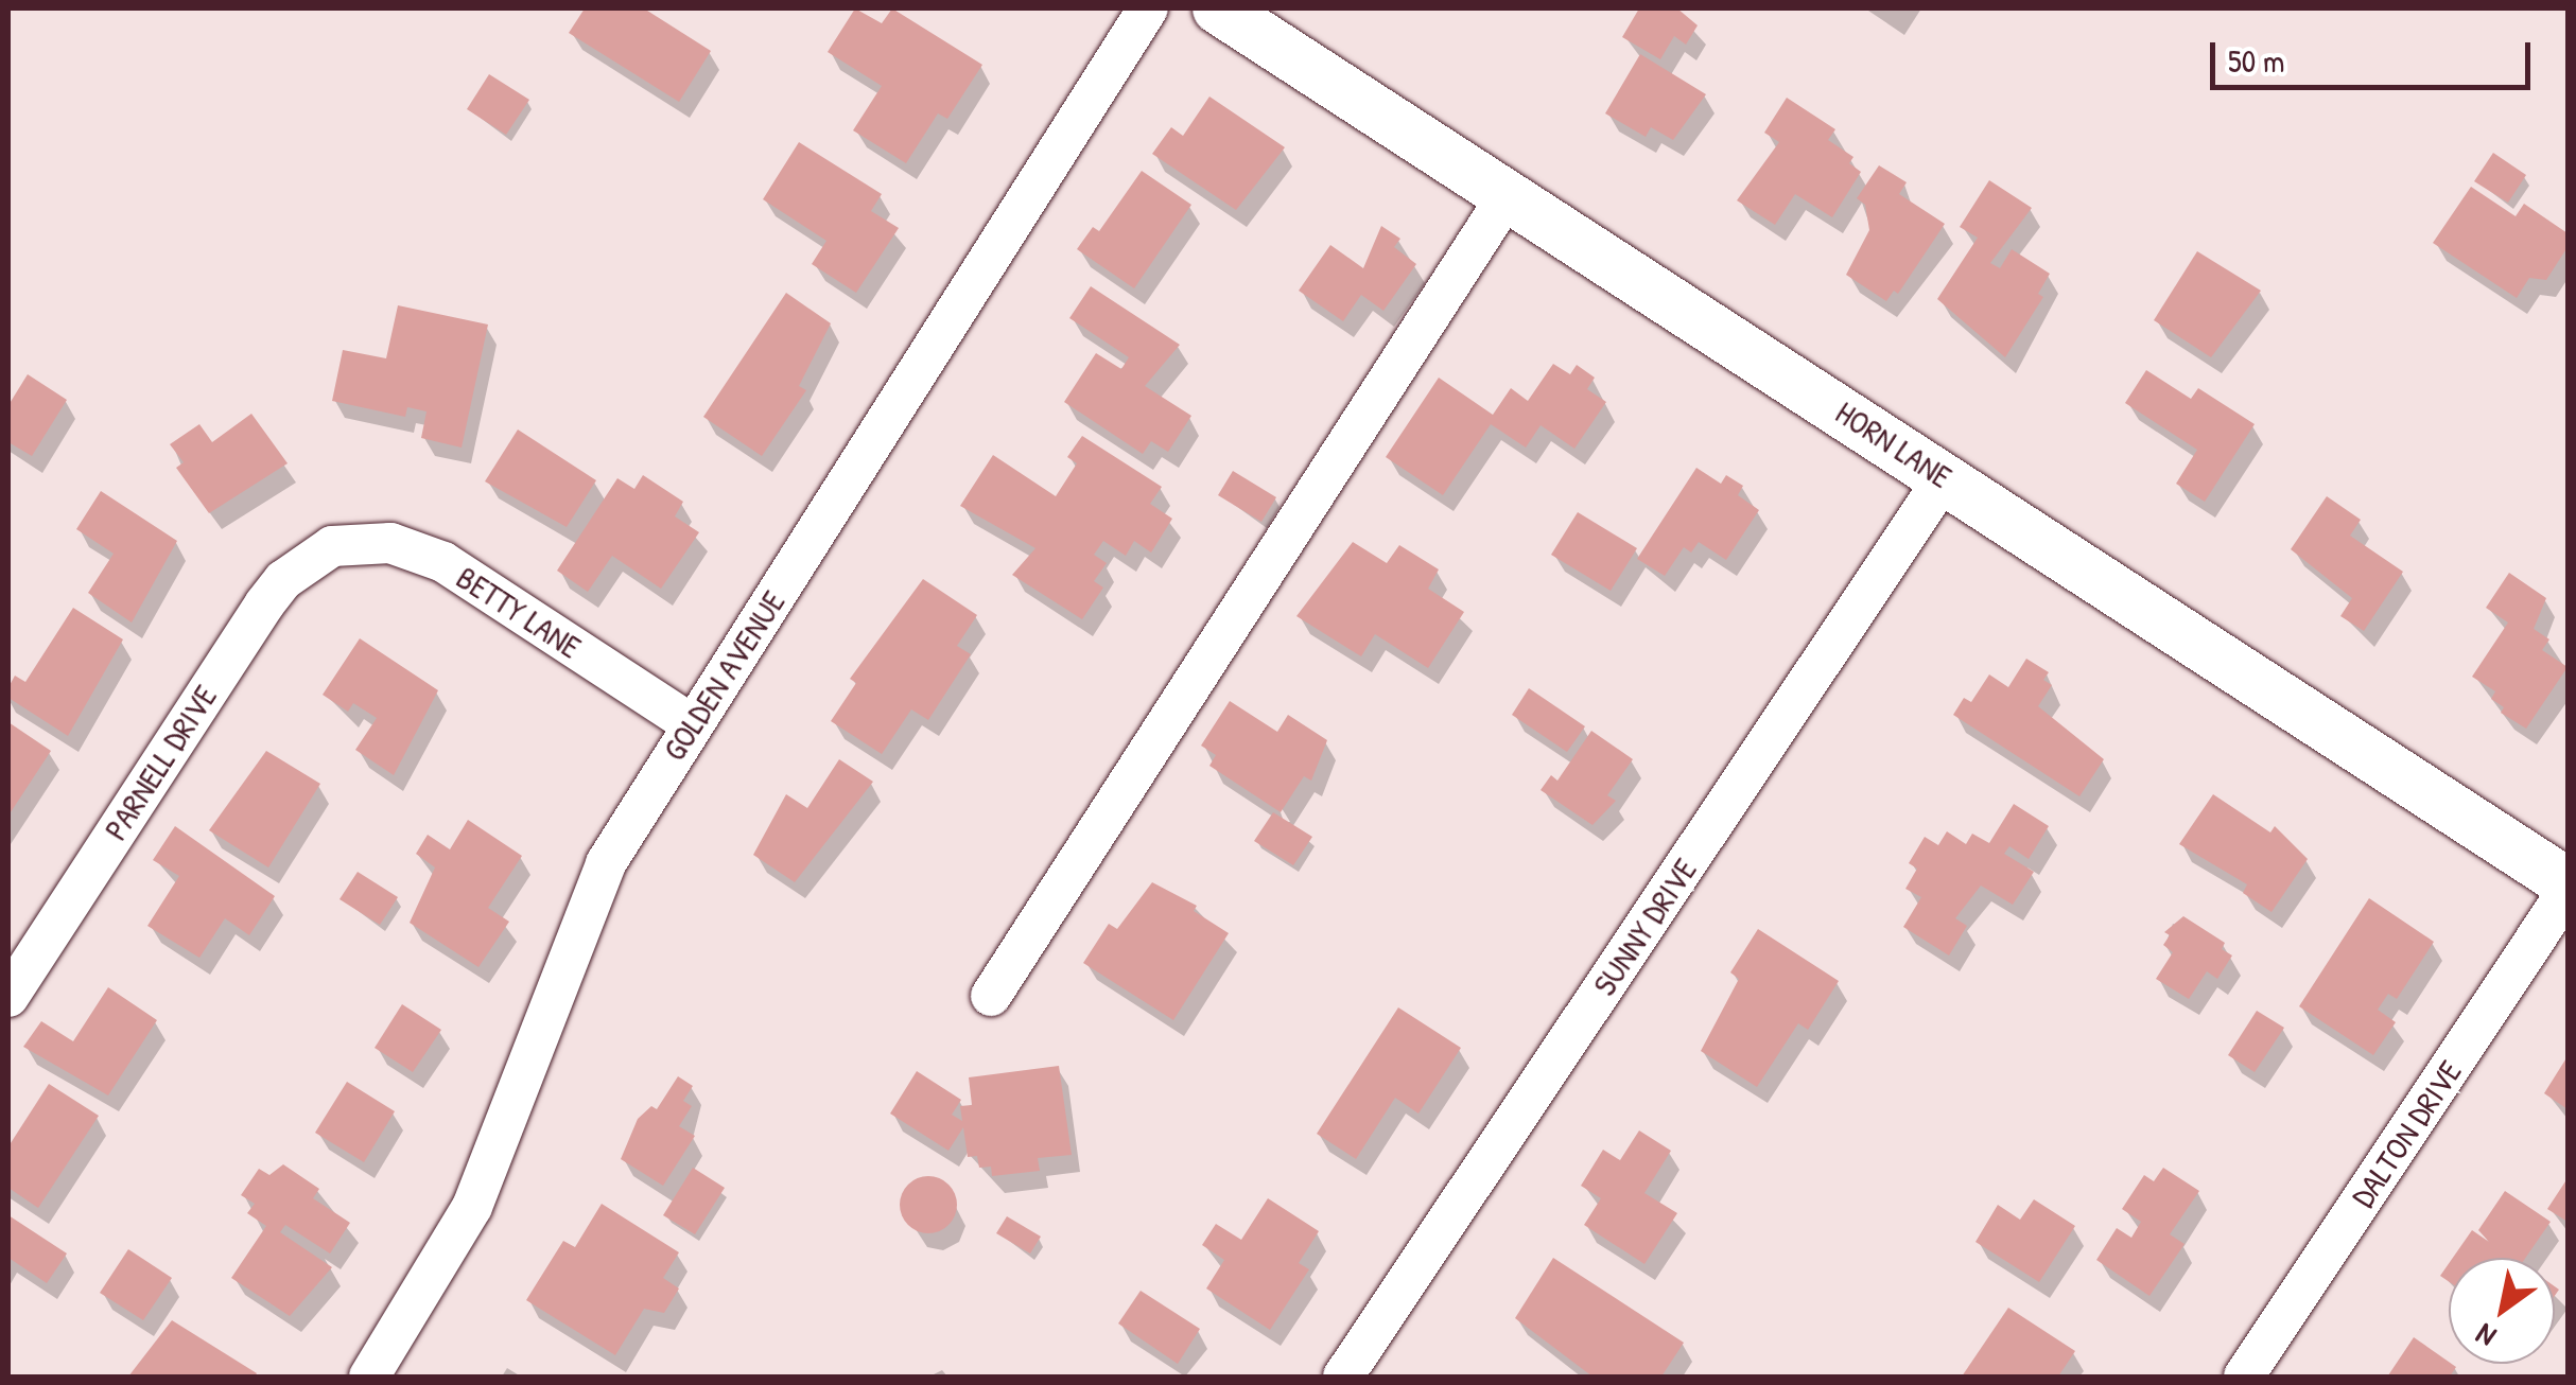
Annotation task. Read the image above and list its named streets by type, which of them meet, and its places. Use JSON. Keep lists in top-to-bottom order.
{
  "streets": {
    "street": [
      "HORN LANE",
      "BETTY LANE",
      "GOLDEN AVENUE",
      "PARNELL DRIVE",
      "SUNNY DRIVE",
      "DALTON DRIVE"
    ]
  },
  "crossings": [
    ["HORN LANE", "SUNNY DRIVE"],
    ["BETTY LANE", "GOLDEN AVENUE"],
    ["BETTY LANE", "PARNELL DRIVE"]
  ],
  "scale_bar": "50 m",
  "north": "bottom left"
}
